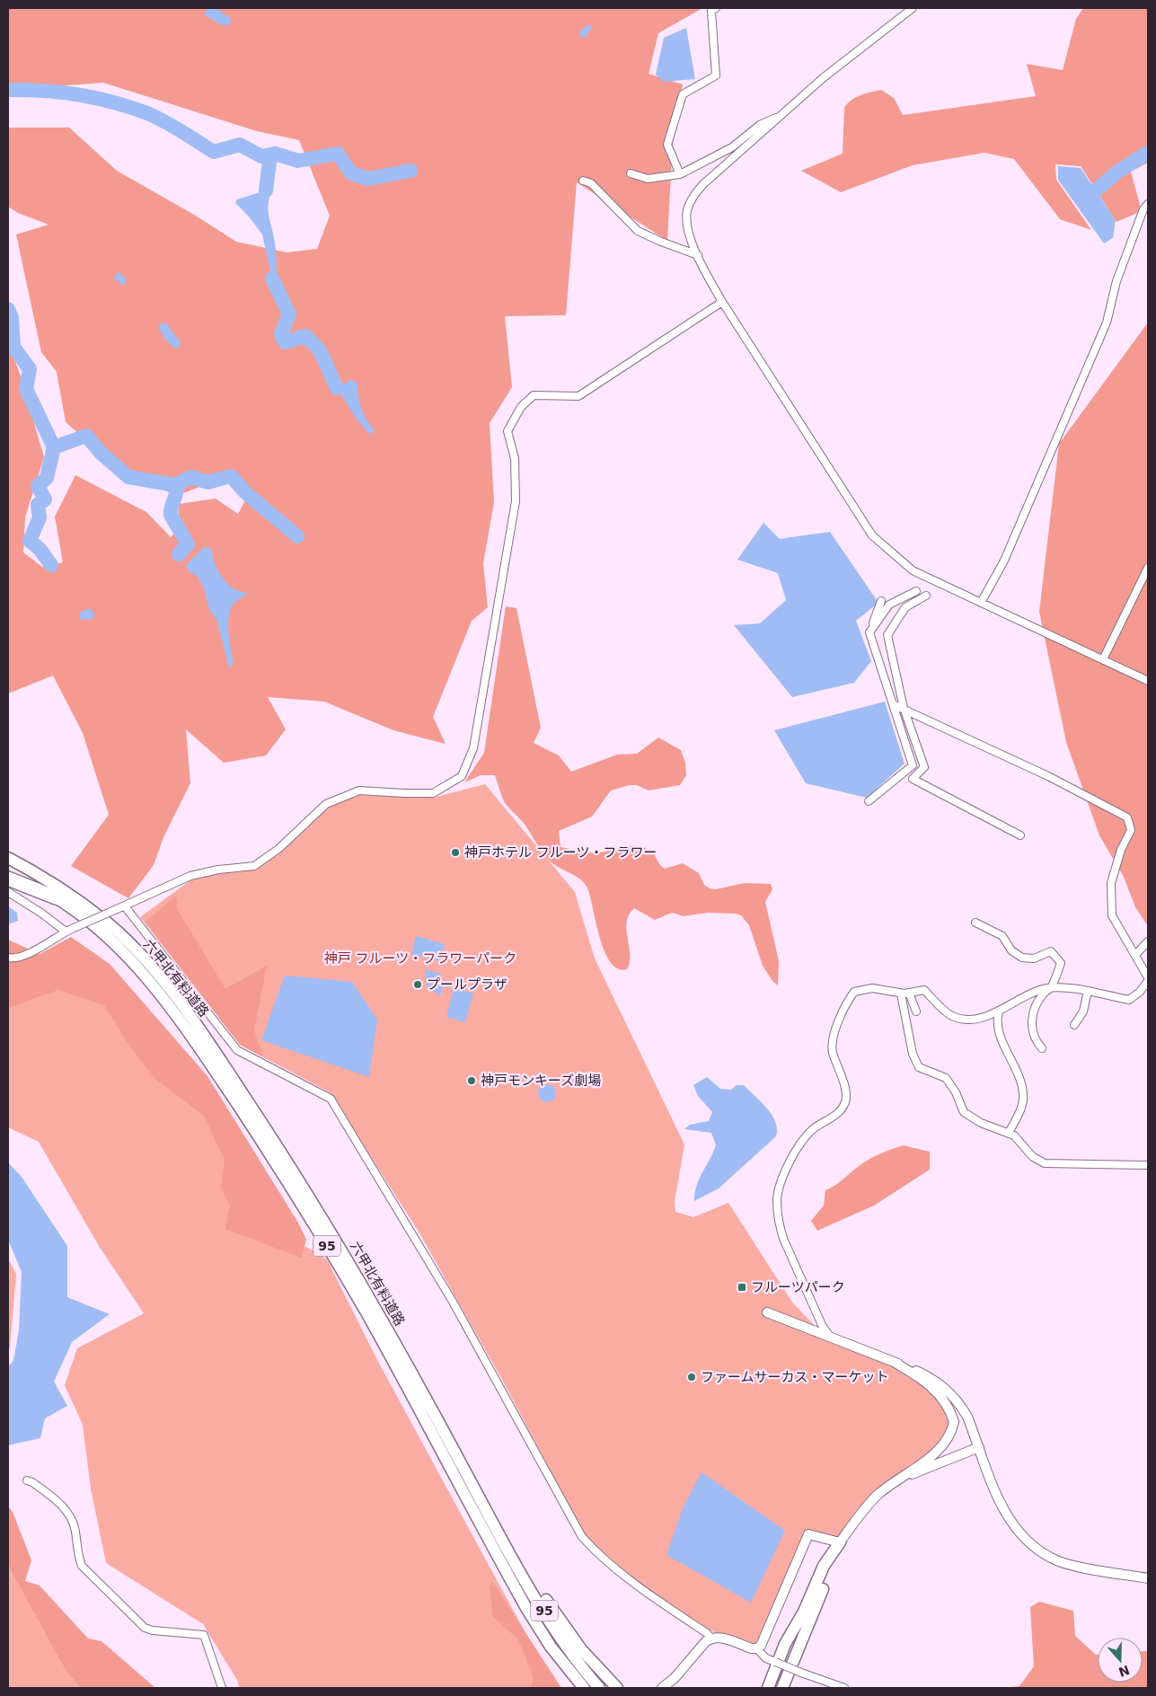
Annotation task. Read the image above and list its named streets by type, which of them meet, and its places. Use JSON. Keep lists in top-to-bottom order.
{
  "streets": {
    "main road": ["六甲北有料道路", "95"]
  },
  "parks": ["神戸 フルーツ・フラワーパーク"],
  "places": {
    "other": [
      "神戸ホテル フルーツ・フラワー",
      "プールプラザ",
      "神戸モンキーズ劇場",
      "ファームサーカス・マーケット"
    ],
    "transit": ["フルーツパーク"]
  },
  "north": "bottom"
}
